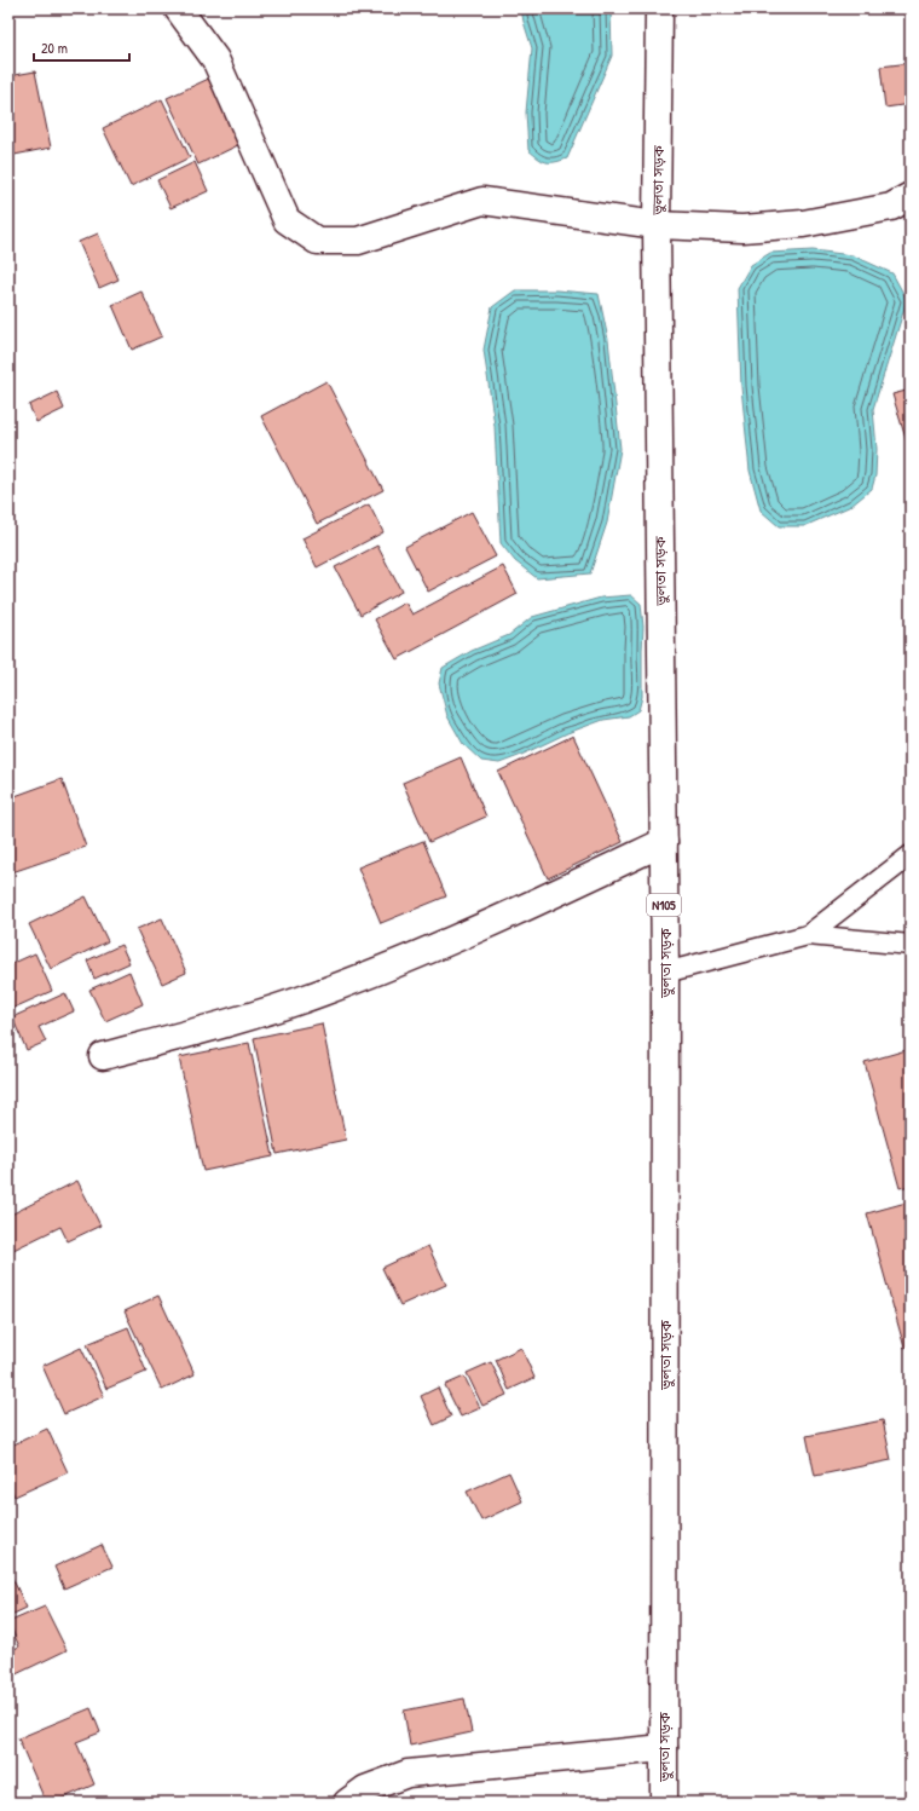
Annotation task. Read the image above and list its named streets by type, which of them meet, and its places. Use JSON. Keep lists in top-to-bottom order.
{
  "streets": {
    "main road": ["ভুলতা সড়ক", "N105"]
  },
  "scale_bar": "20 m"
}
